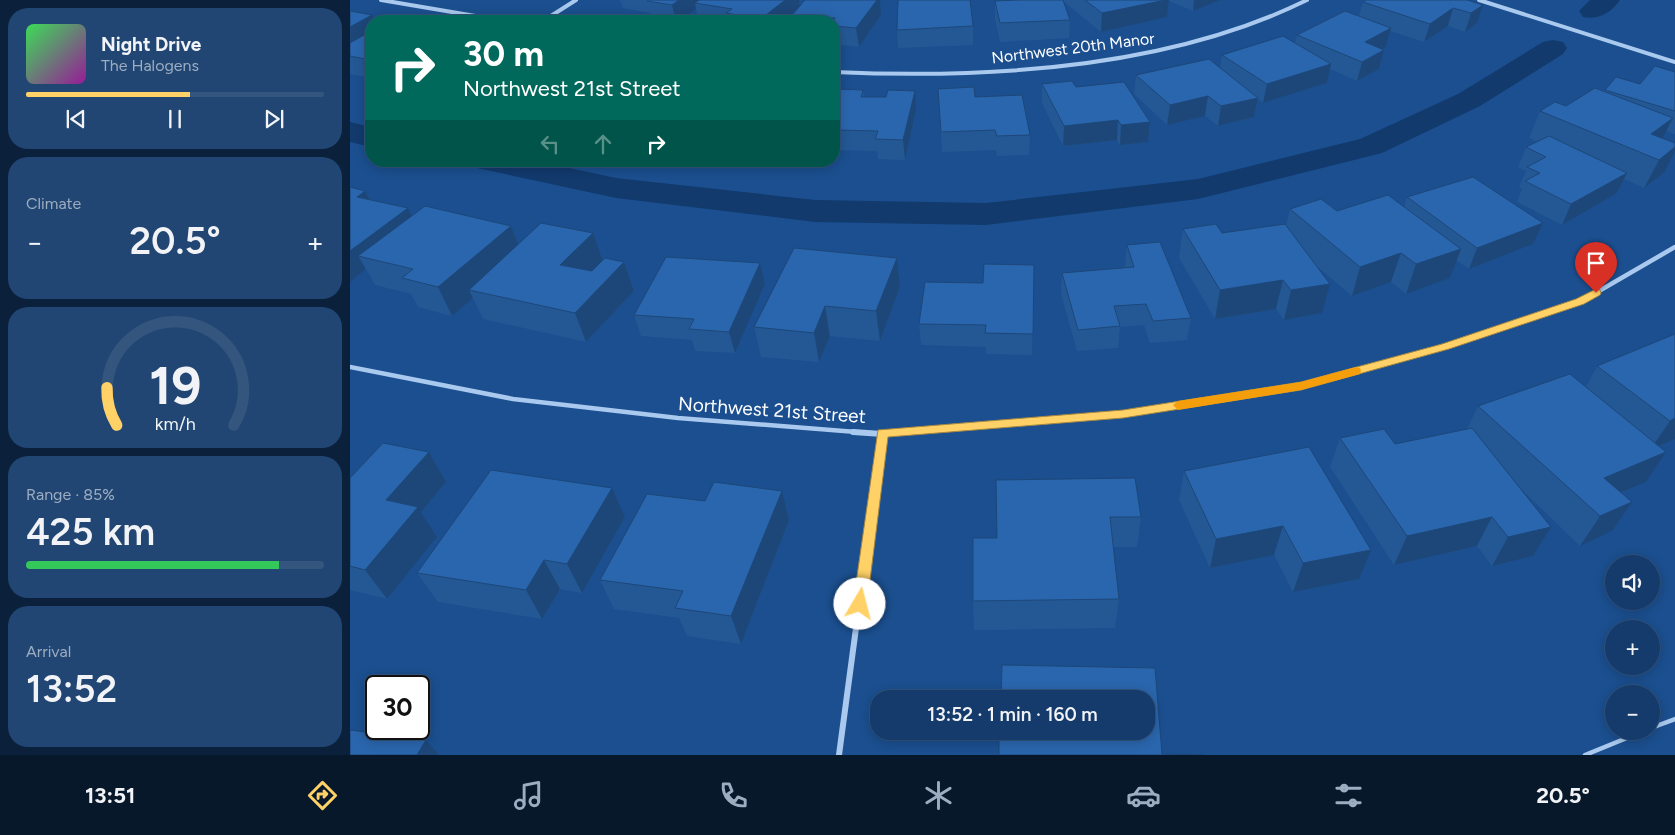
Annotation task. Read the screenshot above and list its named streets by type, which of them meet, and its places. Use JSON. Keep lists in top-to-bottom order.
{
  "streets": {
    "street": ["Northwest 20th Manor", "Northwest 21st Street"]
  },
  "page": {
    "turn": ["30 m", "Northwest 21st Street"],
    "song": ["Night Drive", "The Halogens"],
    "tile": [
      "Climate",
      ["Range · 85%", "425 km"],
      ["Arrival", "13:52"]
    ],
    "heat": ["−", "20.5°", "+"],
    "map_buttons": ["+", "−"],
    "limit": "30",
    "trip": "13:52 · 1 min · 160 m",
    "tabs": ["13:51", "20.5°"],
    "gauge": ["19", "km/h"]
  }
}
